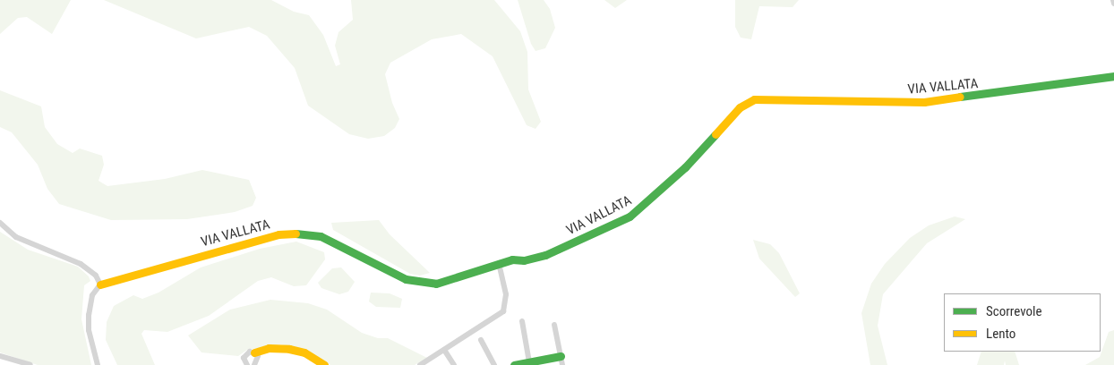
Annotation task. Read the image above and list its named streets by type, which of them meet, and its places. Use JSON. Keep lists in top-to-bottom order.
{
  "streets": {
    "street": ["VIA VALLATA"]
  },
  "legend": ["Scorrevole", "Lento"]
}
